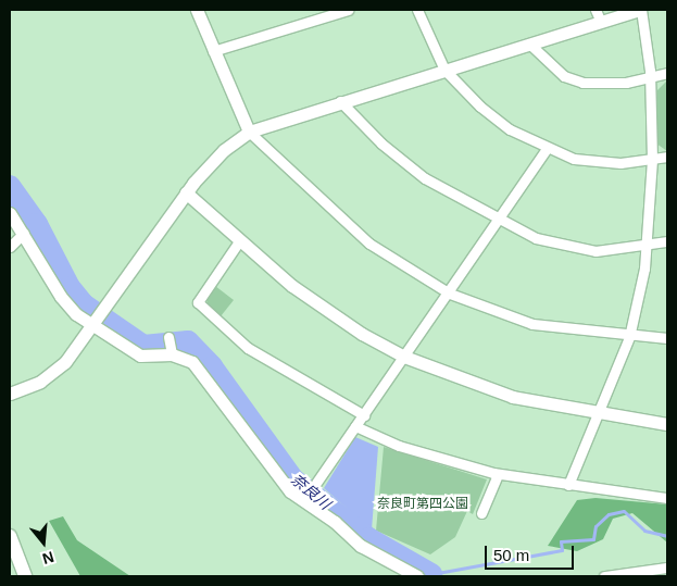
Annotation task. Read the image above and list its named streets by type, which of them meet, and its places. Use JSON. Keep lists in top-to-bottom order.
{
  "water": ["奈良川"],
  "parks": ["奈良町第四公園"],
  "scale_bar": "50 m",
  "north": "bottom"
}
